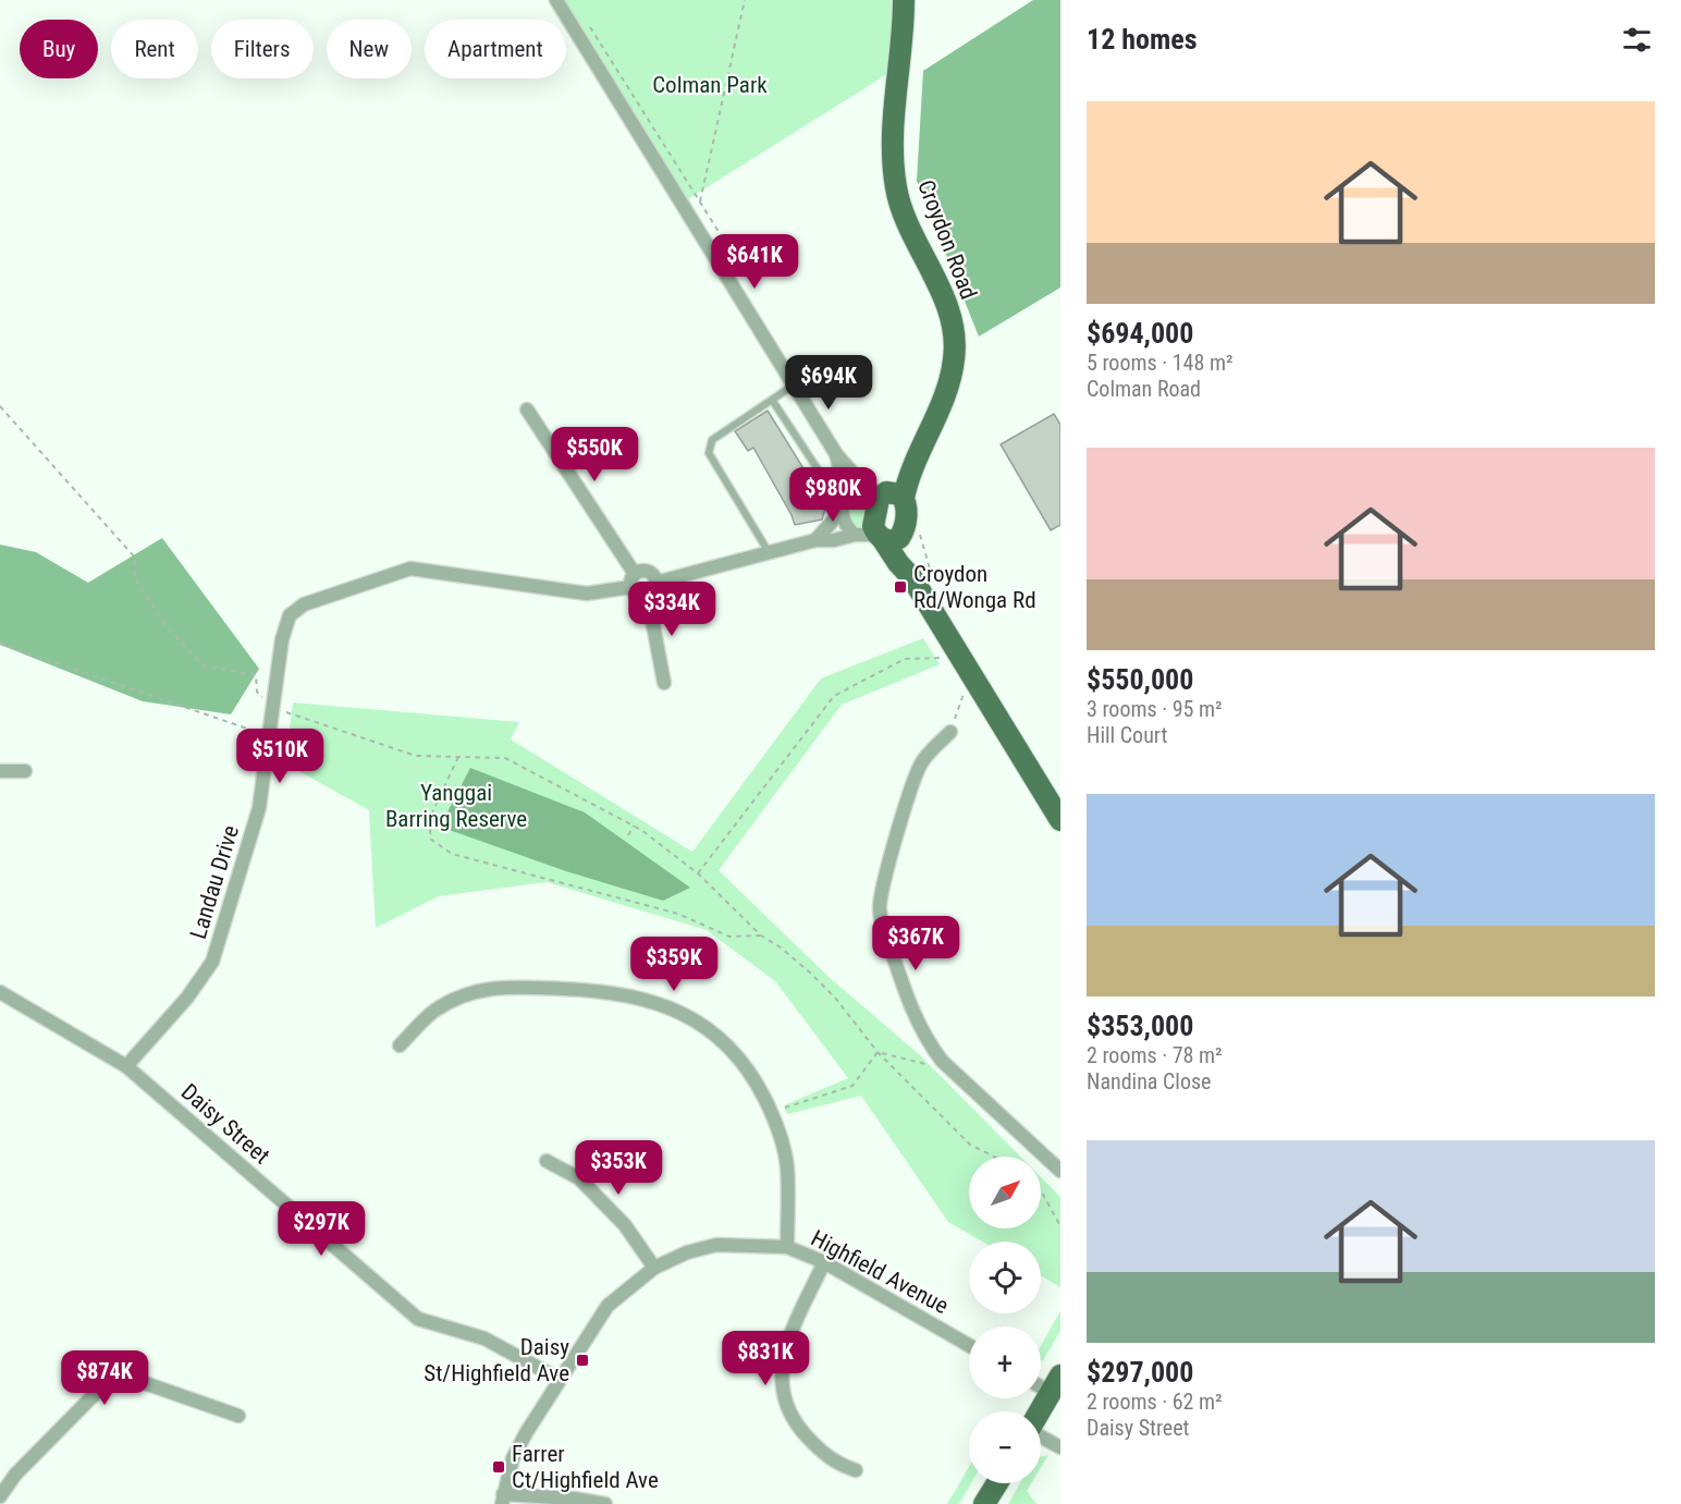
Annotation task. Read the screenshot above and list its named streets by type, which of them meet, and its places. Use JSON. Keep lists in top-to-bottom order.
{
  "streets": {
    "main road": ["Croydon Road"],
    "street": ["Landau Drive", "Daisy Street", "Highfield Avenue"]
  },
  "crossings": [
    ["Landau Drive", "Daisy Street"],
    ["Daisy Street", "Highfield Avenue"]
  ],
  "parks": ["Colman Park", "Yanggai Barring Reserve"],
  "places": {
    "transit": ["Croydon Rd/Wonga Rd", "Daisy St/Highfield Ave", "Farrer Ct/Highfield Ave"]
  },
  "north": "top right",
  "page": {
    "heading": "12 homes",
    "chip": [
      "Buy",
      "Rent",
      "Filters",
      "New",
      "Apartment"
    ],
    "list": [
      {
        "name": "$694,000",
        "note": "5 rooms · 148 m² · Colman Road"
      },
      {
        "name": "$550,000",
        "note": "3 rooms · 95 m² · Hill Court"
      },
      {
        "name": "$353,000",
        "note": "2 rooms · 78 m² · Nandina Close"
      },
      {
        "name": "$297,000",
        "note": "2 rooms · 62 m² · Daisy Street"
      }
    ],
    "price": [
      "$641K",
      "$694K",
      "$550K",
      "$980K",
      "$334K",
      "$510K",
      "$367K",
      "$359K",
      "$353K",
      "$297K",
      "$831K",
      "$874K"
    ],
    "map_buttons": ["+", "−"]
  }
}
